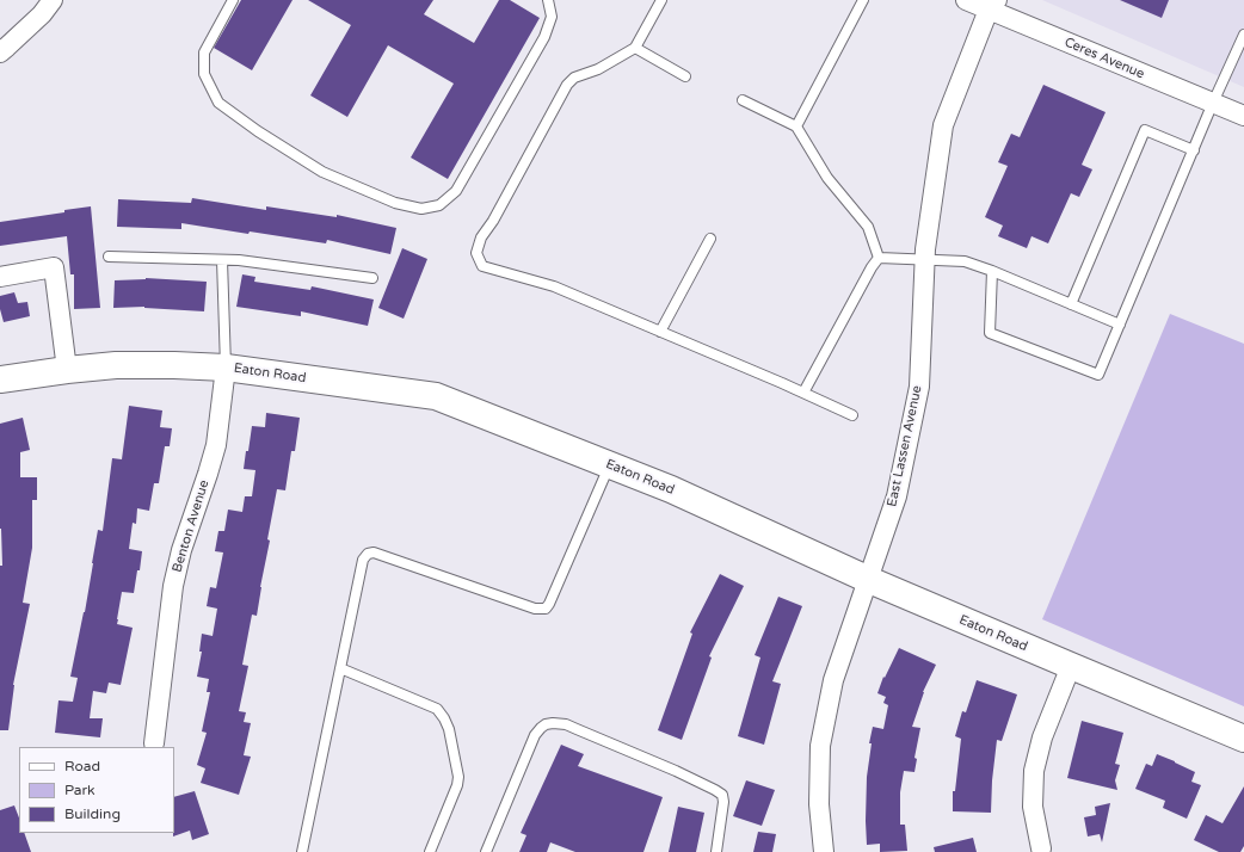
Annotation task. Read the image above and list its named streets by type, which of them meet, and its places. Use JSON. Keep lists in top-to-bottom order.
{
  "streets": {
    "street": [
      "Ceres Avenue",
      "Eaton Road",
      "East Lassen Avenue",
      "Benton Avenue"
    ]
  },
  "crossings": [
    ["Ceres Avenue", "East Lassen Avenue"],
    ["Eaton Road", "East Lassen Avenue"],
    ["Eaton Road", "Benton Avenue"]
  ],
  "legend": ["Road", "Park", "Building"]
}
